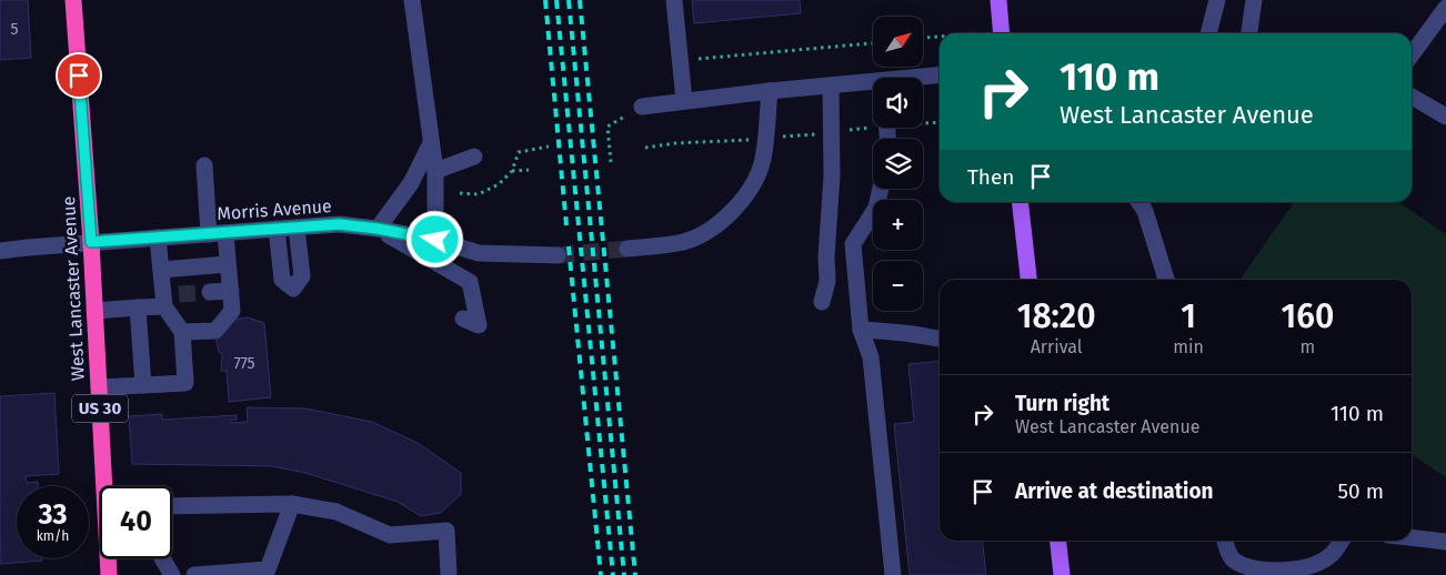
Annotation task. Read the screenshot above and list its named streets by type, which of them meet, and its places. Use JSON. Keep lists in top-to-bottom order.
{
  "streets": {
    "highway": ["West Lancaster Avenue", "US 30"],
    "street": ["Morris Avenue"]
  },
  "crossings": [
    ["Morris Avenue", "West Lancaster Avenue"]
  ],
  "house_numbers": ["5", "775"],
  "north": "top right",
  "page": {
    "map_buttons": ["+", "−"],
    "turn": ["110 m", "West Lancaster Avenue"],
    "then": "Then",
    "eta": [
      "18:20",
      "Arrival",
      "1",
      "min",
      "160",
      "m"
    ],
    "list": [
      {
        "name": "Turn right",
        "note": "West Lancaster Avenue",
        "value": "110 m"
      },
      {
        "name": "Arrive at destination",
        "value": "50 m"
      }
    ],
    "speed": "33 km/h",
    "limit": "40"
  }
}
